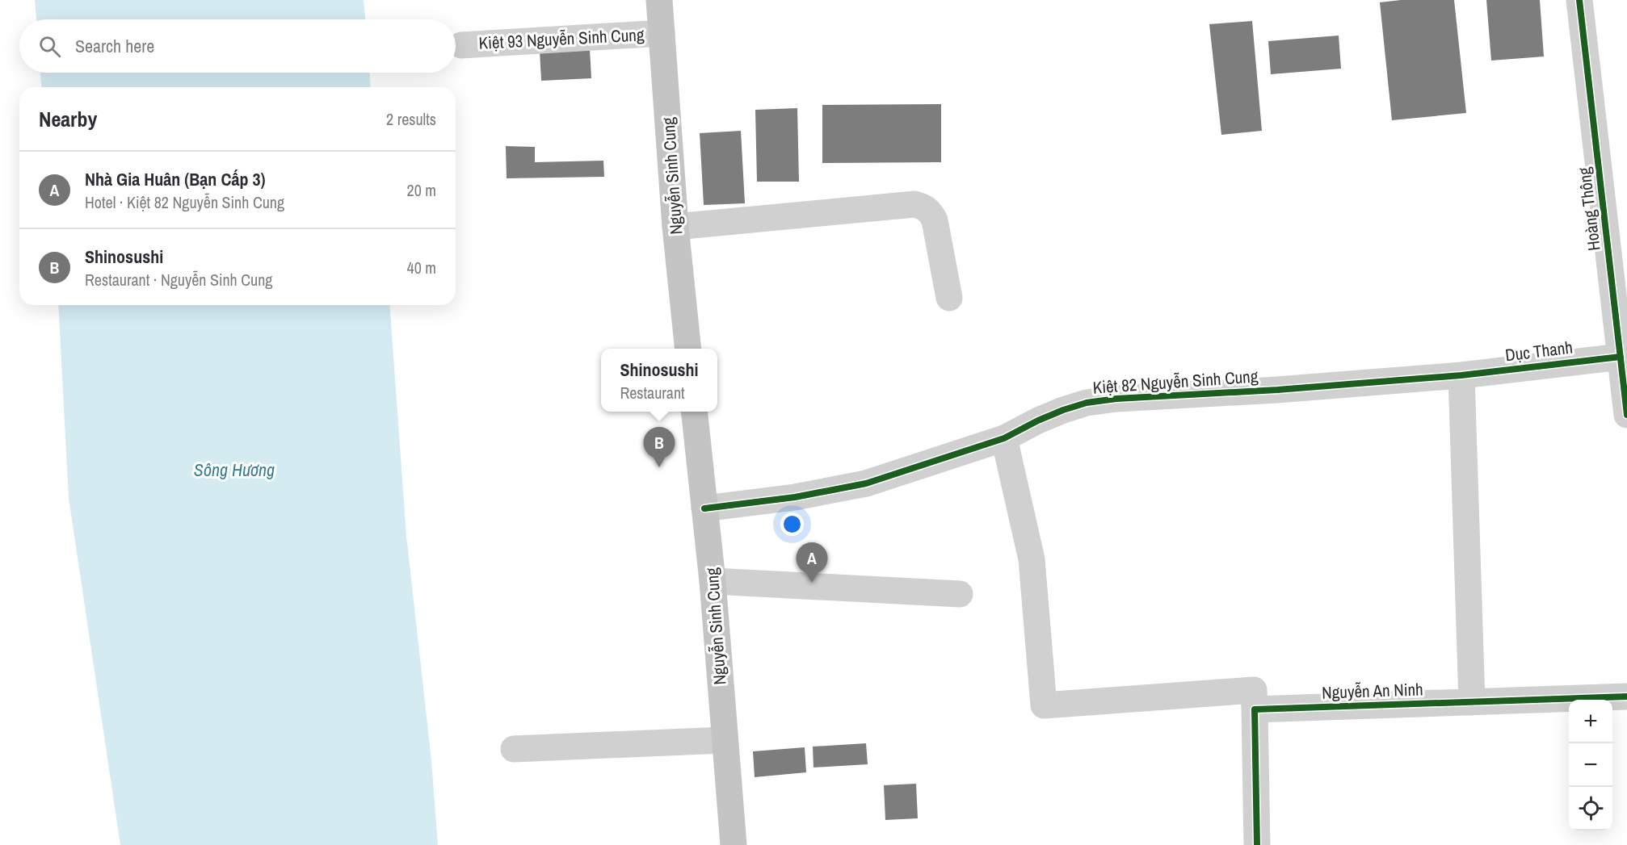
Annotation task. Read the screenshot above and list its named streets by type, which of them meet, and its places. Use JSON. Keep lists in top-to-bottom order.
{
  "streets": {
    "main road": ["Nguyễn Sinh Cung"],
    "street": [
      "Kiệt 93 Nguyễn Sinh Cung",
      "Hoàng Thông",
      "Dục Thanh",
      "Kiệt 82 Nguyễn Sinh Cung",
      "Nguyễn An Ninh"
    ]
  },
  "crossings": [
    ["Kiệt 93 Nguyễn Sinh Cung", "Nguyễn Sinh Cung"],
    ["Nguyễn Sinh Cung", "Kiệt 82 Nguyễn Sinh Cung"],
    ["Hoàng Thông", "Dục Thanh"],
    ["Dục Thanh", "Kiệt 82 Nguyễn Sinh Cung"]
  ],
  "water": ["Sông Hương"],
  "page": {
    "search": "Search here",
    "heading": ["Nearby", "2 results"],
    "list": [
      {
        "mark": "A",
        "name": "Nhà Gia Huân (Bạn Cấp 3)",
        "note": "Hotel · Kiệt 82 Nguyễn Sinh Cung",
        "value": "20 m"
      },
      {
        "mark": "B",
        "name": "Shinosushi",
        "note": "Restaurant · Nguyễn Sinh Cung",
        "value": "40 m"
      }
    ],
    "popup": ["Shinosushi", "Restaurant"],
    "pins": ["B", "A"],
    "map_buttons": ["+", "−"]
  }
}
